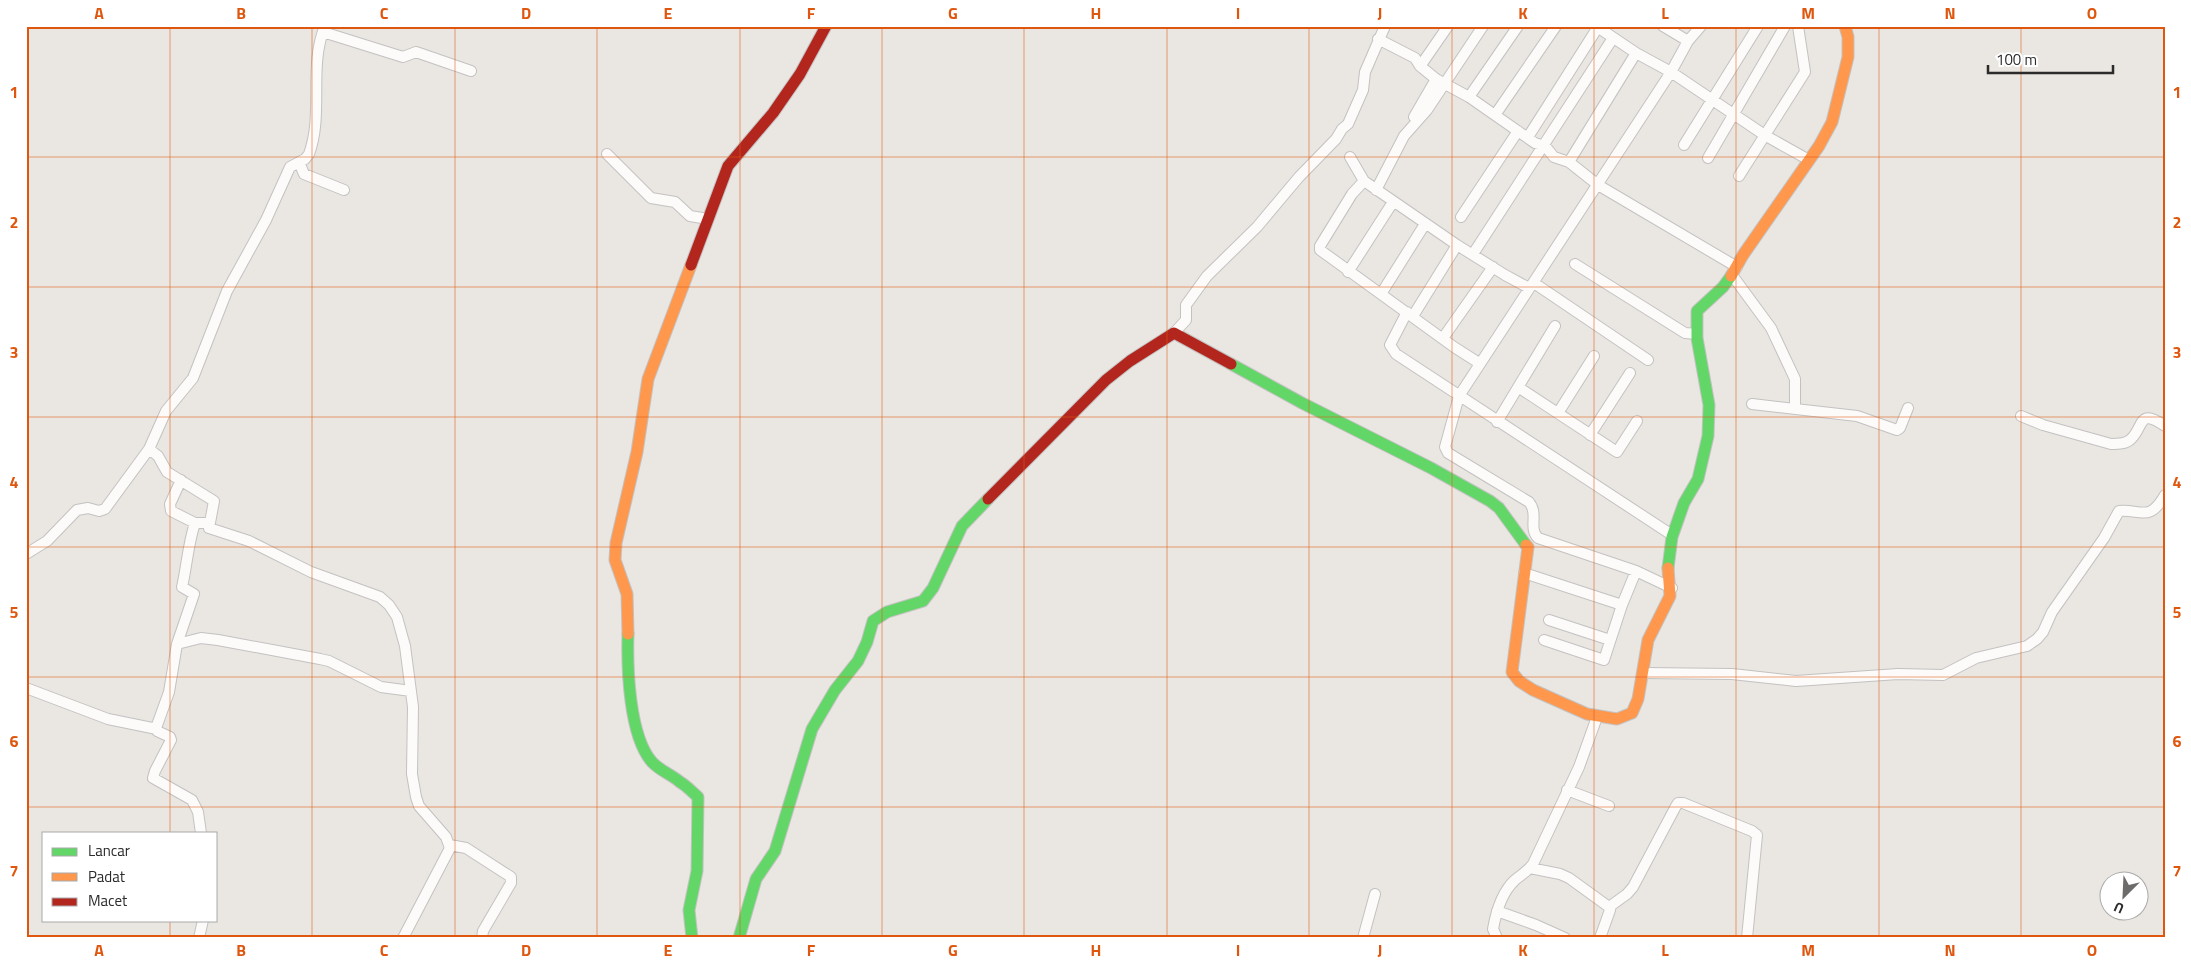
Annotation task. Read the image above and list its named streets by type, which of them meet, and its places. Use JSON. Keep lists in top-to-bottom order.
{
  "legend": ["Lancar", "Padat", "Macet"],
  "scale_bar": "100 m",
  "north": "bottom left",
  "grid": {
    "columns": [
      "A",
      "B",
      "C",
      "D",
      "E",
      "F",
      "G",
      "H",
      "I",
      "J",
      "K",
      "L",
      "M",
      "N",
      "O"
    ],
    "rows": [
      "1",
      "2",
      "3",
      "4",
      "5",
      "6",
      "7"
    ]
  }
}
